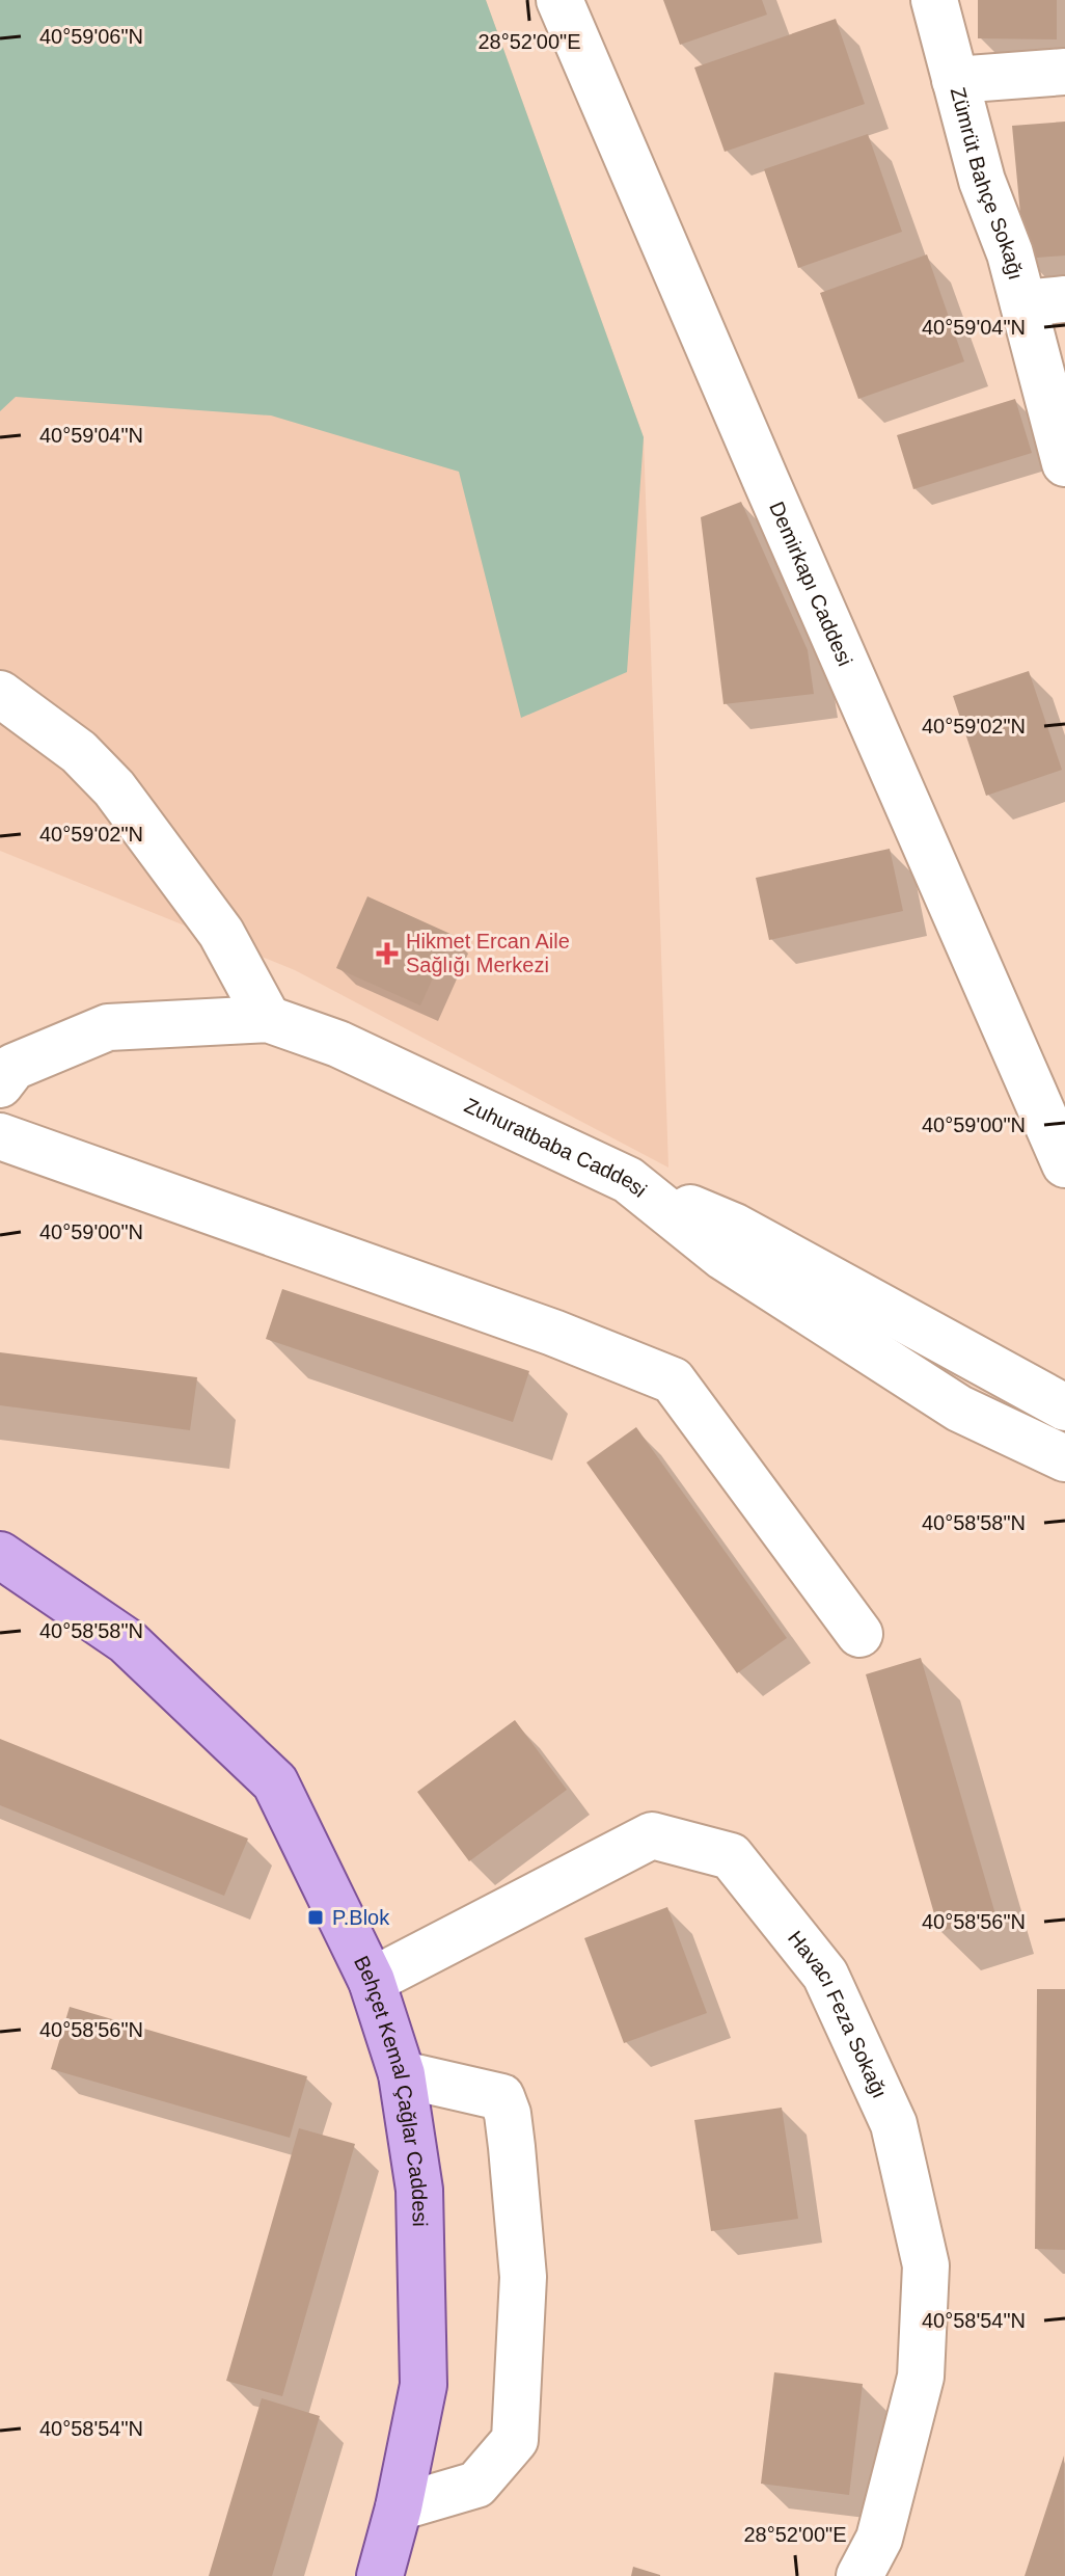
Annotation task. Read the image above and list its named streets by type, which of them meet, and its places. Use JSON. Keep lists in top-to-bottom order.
{
  "streets": {
    "main road": ["Behçet Kemal Çağlar Caddesi"],
    "street": [
      "Zümrüt Bahçe Sokağı",
      "Demirkapı Caddesi",
      "Zuhuratbaba Caddesi",
      "Havacı Feza Sokağı"
    ]
  },
  "crossings": [
    ["Havacı Feza Sokağı", "Behçet Kemal Çağlar Caddesi"]
  ],
  "places": {
    "health": ["Hikmet Ercan Aile Sağlığı Merkezi"],
    "transit": ["P.Blok"]
  },
  "coordinates": [
    "40°59'06\"N",
    "28°52'00\"E",
    "40°59'04\"N",
    "40°59'02\"N",
    "40°59'00\"N",
    "40°58'58\"N",
    "40°58'56\"N",
    "40°58'54\"N"
  ]
}
